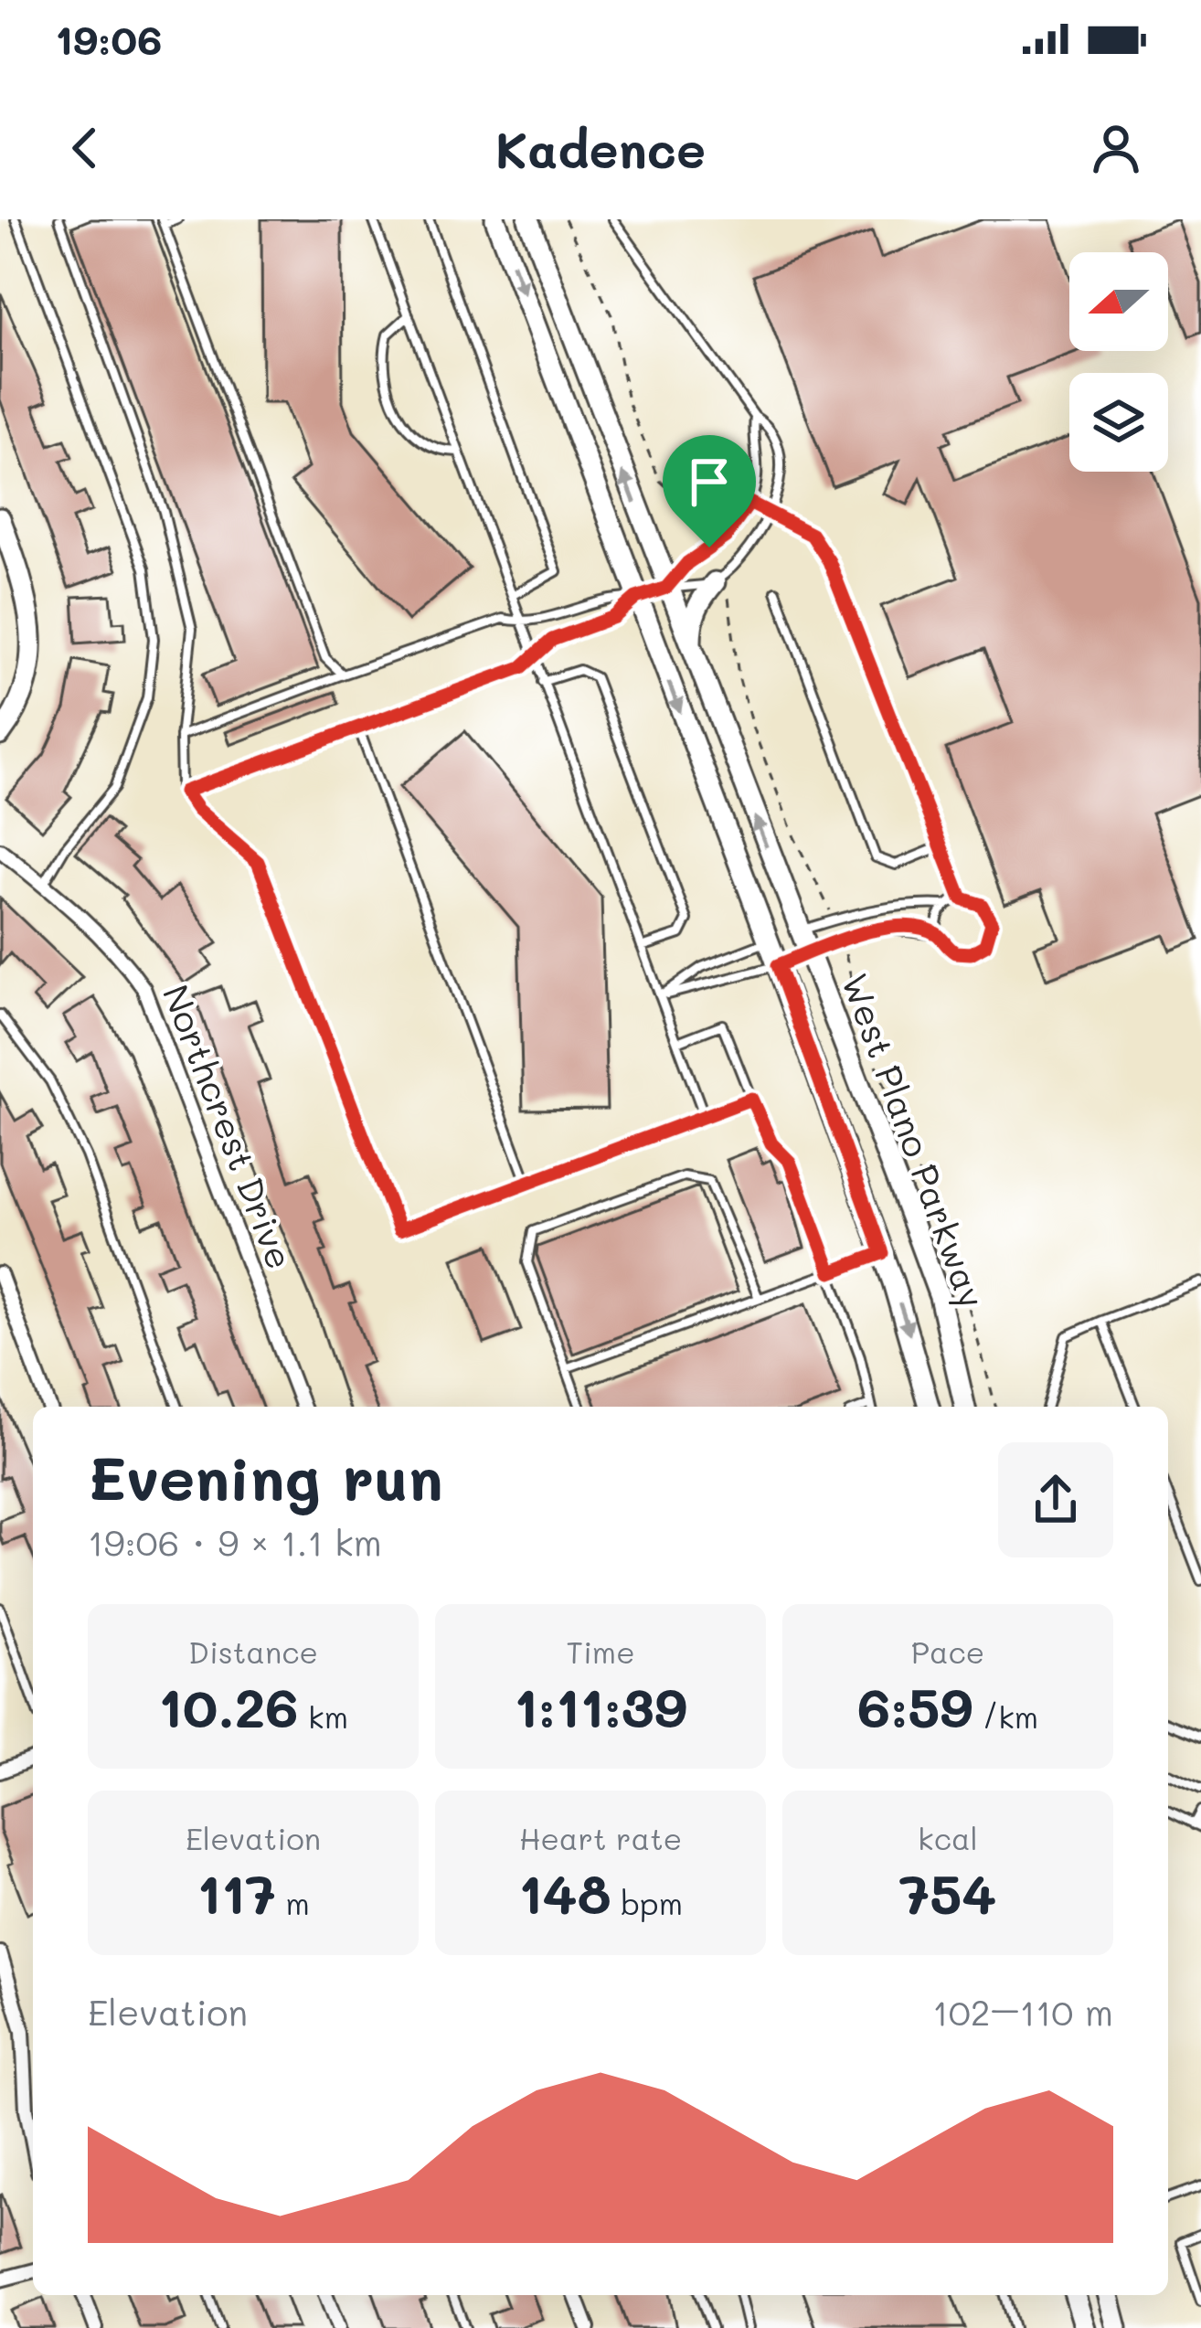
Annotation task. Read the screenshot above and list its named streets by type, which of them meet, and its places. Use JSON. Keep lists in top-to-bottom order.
{
  "streets": {
    "main road": ["West Plano Parkway"],
    "street": ["Northcrest Drive"]
  },
  "north": "left",
  "page": {
    "status": "19:06",
    "header": "Kadence",
    "heading": ["Evening run", "19:06 · 9 × 1.1 km"],
    "stats": [
      ["Distance", "10.26 km"],
      ["Time", "1:11:39"],
      ["Pace", "6:59 /km"],
      ["Elevation", "117 m"],
      ["Heart rate", "148 bpm"],
      ["kcal", "754"]
    ],
    "chart": ["Elevation", "102–110 m"]
  }
}
